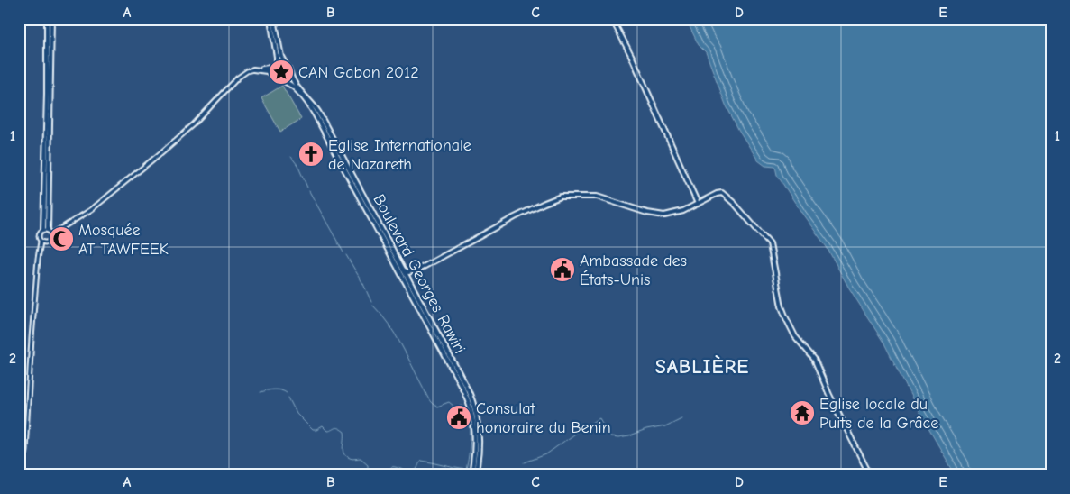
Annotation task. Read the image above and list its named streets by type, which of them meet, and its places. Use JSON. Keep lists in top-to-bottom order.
{
  "streets": {
    "main road": ["Boulevard Georges Rawiri"]
  },
  "districts": ["SABLIÈRE"],
  "places": {
    "place": ["CAN Gabon 2012"],
    "church": ["Eglise Internationale de Nazareth"],
    "mosque": ["Mosquée AT TAWFEEK"],
    "public building": ["Ambassade des États-Unis", "Consulat honoraire du Benin"],
    "temple": ["Eglise locale du Puits de la Grâce"]
  },
  "grid": {
    "columns": [
      "A",
      "B",
      "C",
      "D",
      "E"
    ],
    "rows": ["1", "2"]
  }
}
